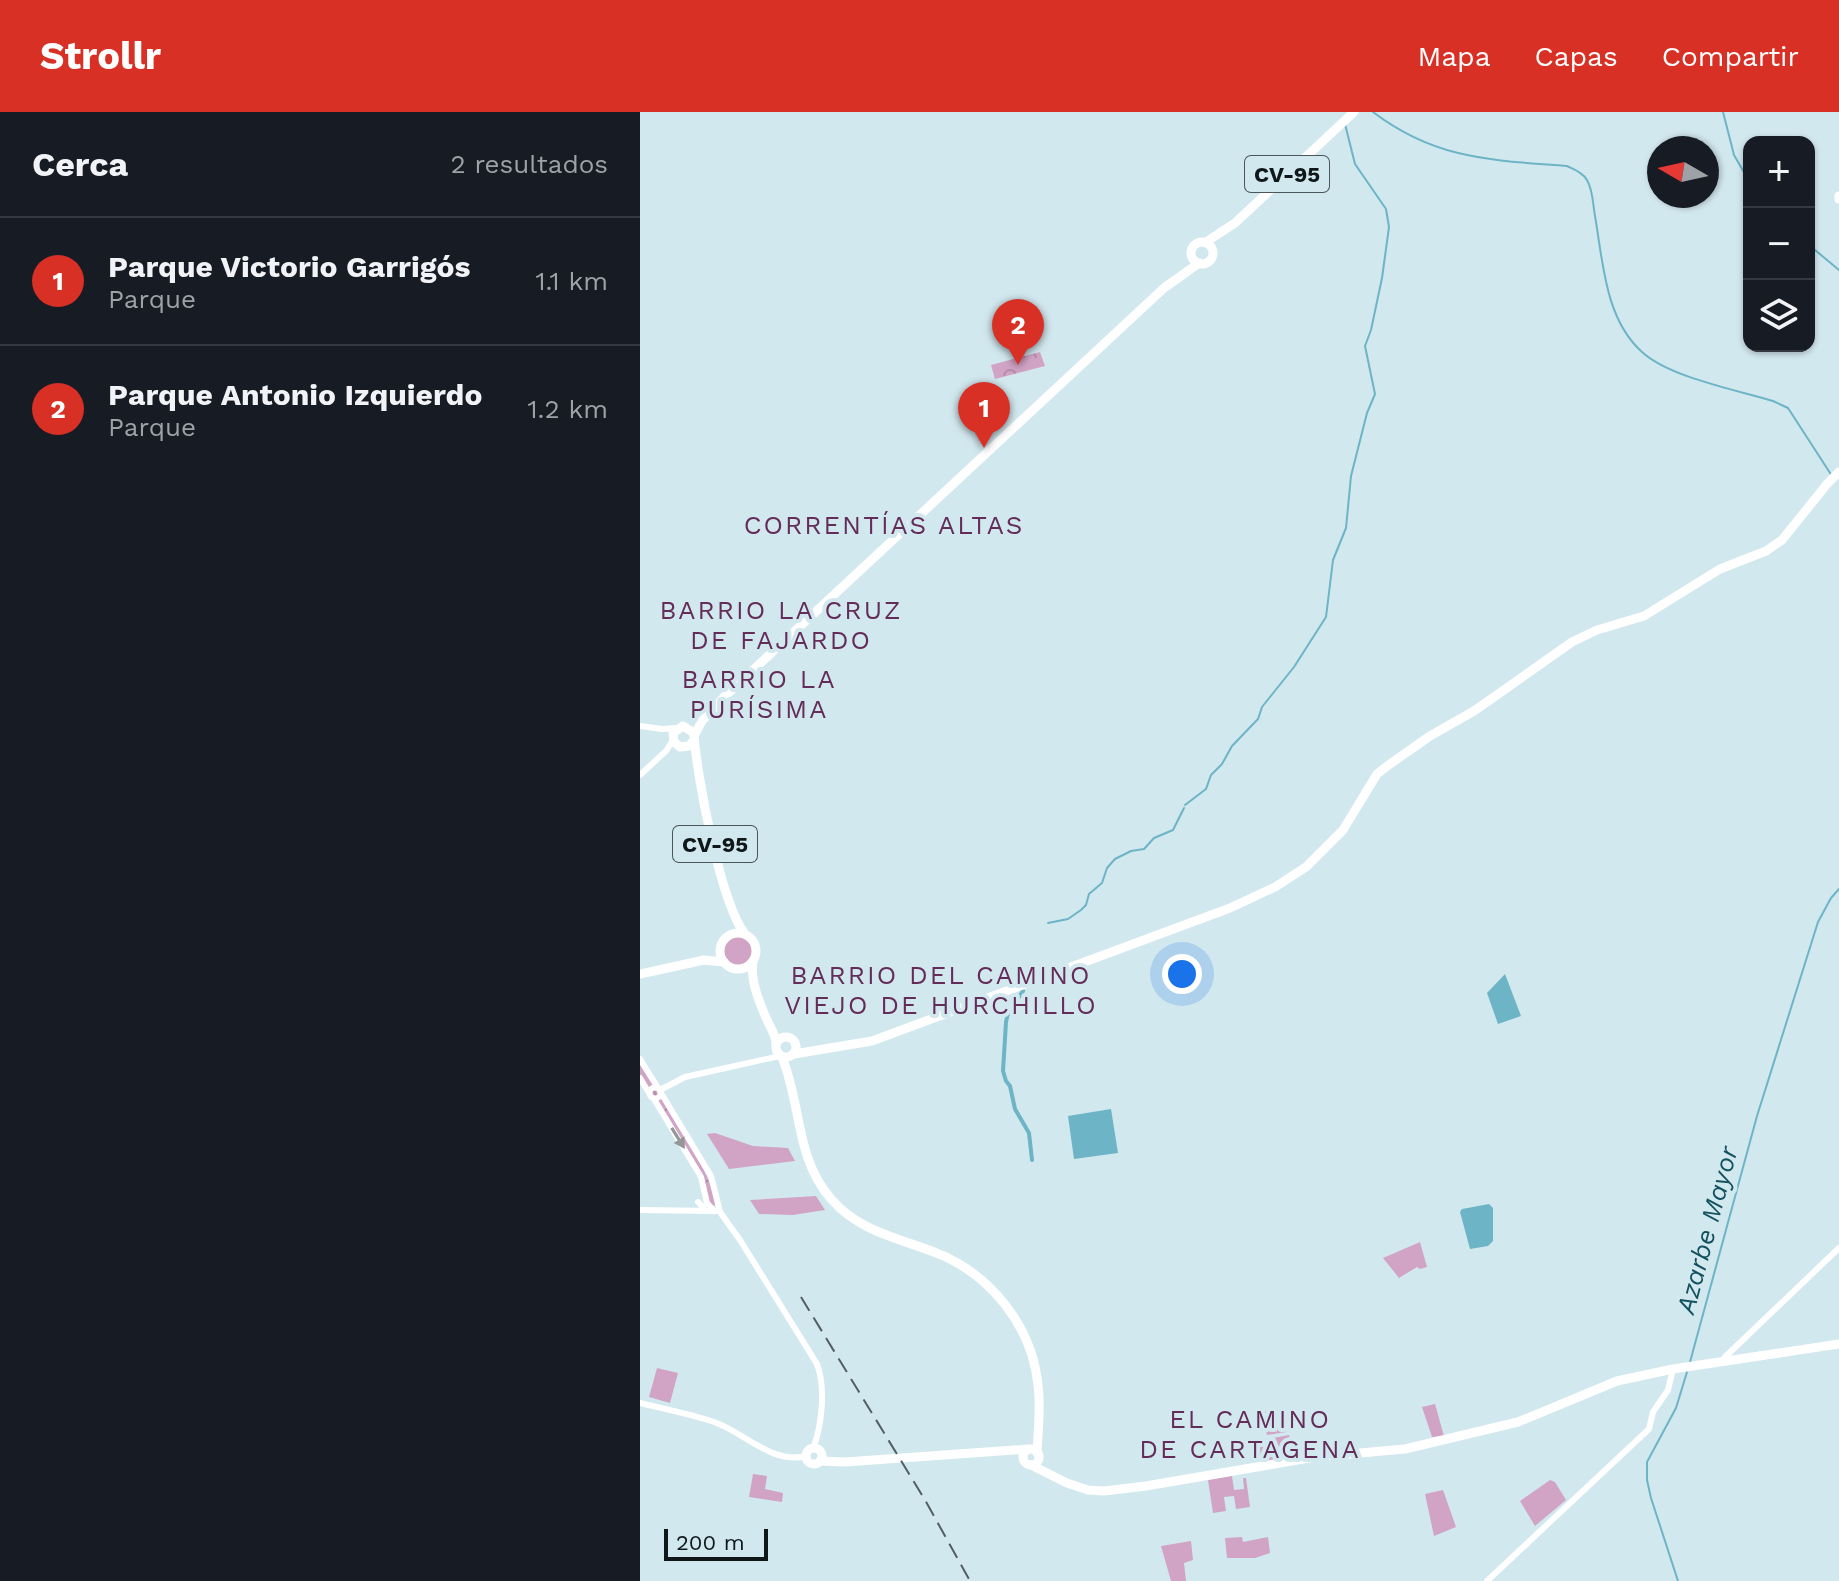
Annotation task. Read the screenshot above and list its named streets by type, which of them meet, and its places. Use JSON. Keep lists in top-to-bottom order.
{
  "streets": {
    "main road": ["CV-95"]
  },
  "districts": [
    "CORRENTÍAS ALTAS",
    "BARRIO LA CRUZ DE FAJARDO",
    "BARRIO LA PURÍSIMA",
    "BARRIO DEL CAMINO VIEJO DE HURCHILLO",
    "EL CAMINO DE CARTAGENA"
  ],
  "water": ["Azarbe Mayor"],
  "scale_bar": "200 m",
  "north": "left",
  "page": {
    "header": "Strollr",
    "nav": ["Mapa", "Capas", "Compartir"],
    "heading": ["Cerca", "2 resultados"],
    "map_buttons": ["+", "−"],
    "list": [
      {
        "mark": "1",
        "name": "Parque Victorio Garrigós",
        "note": "Parque",
        "value": "1.1 km"
      },
      {
        "mark": "2",
        "name": "Parque Antonio Izquierdo",
        "note": "Parque",
        "value": "1.2 km"
      }
    ],
    "pins": ["2", "1"],
    "scale": "200 m"
  }
}
